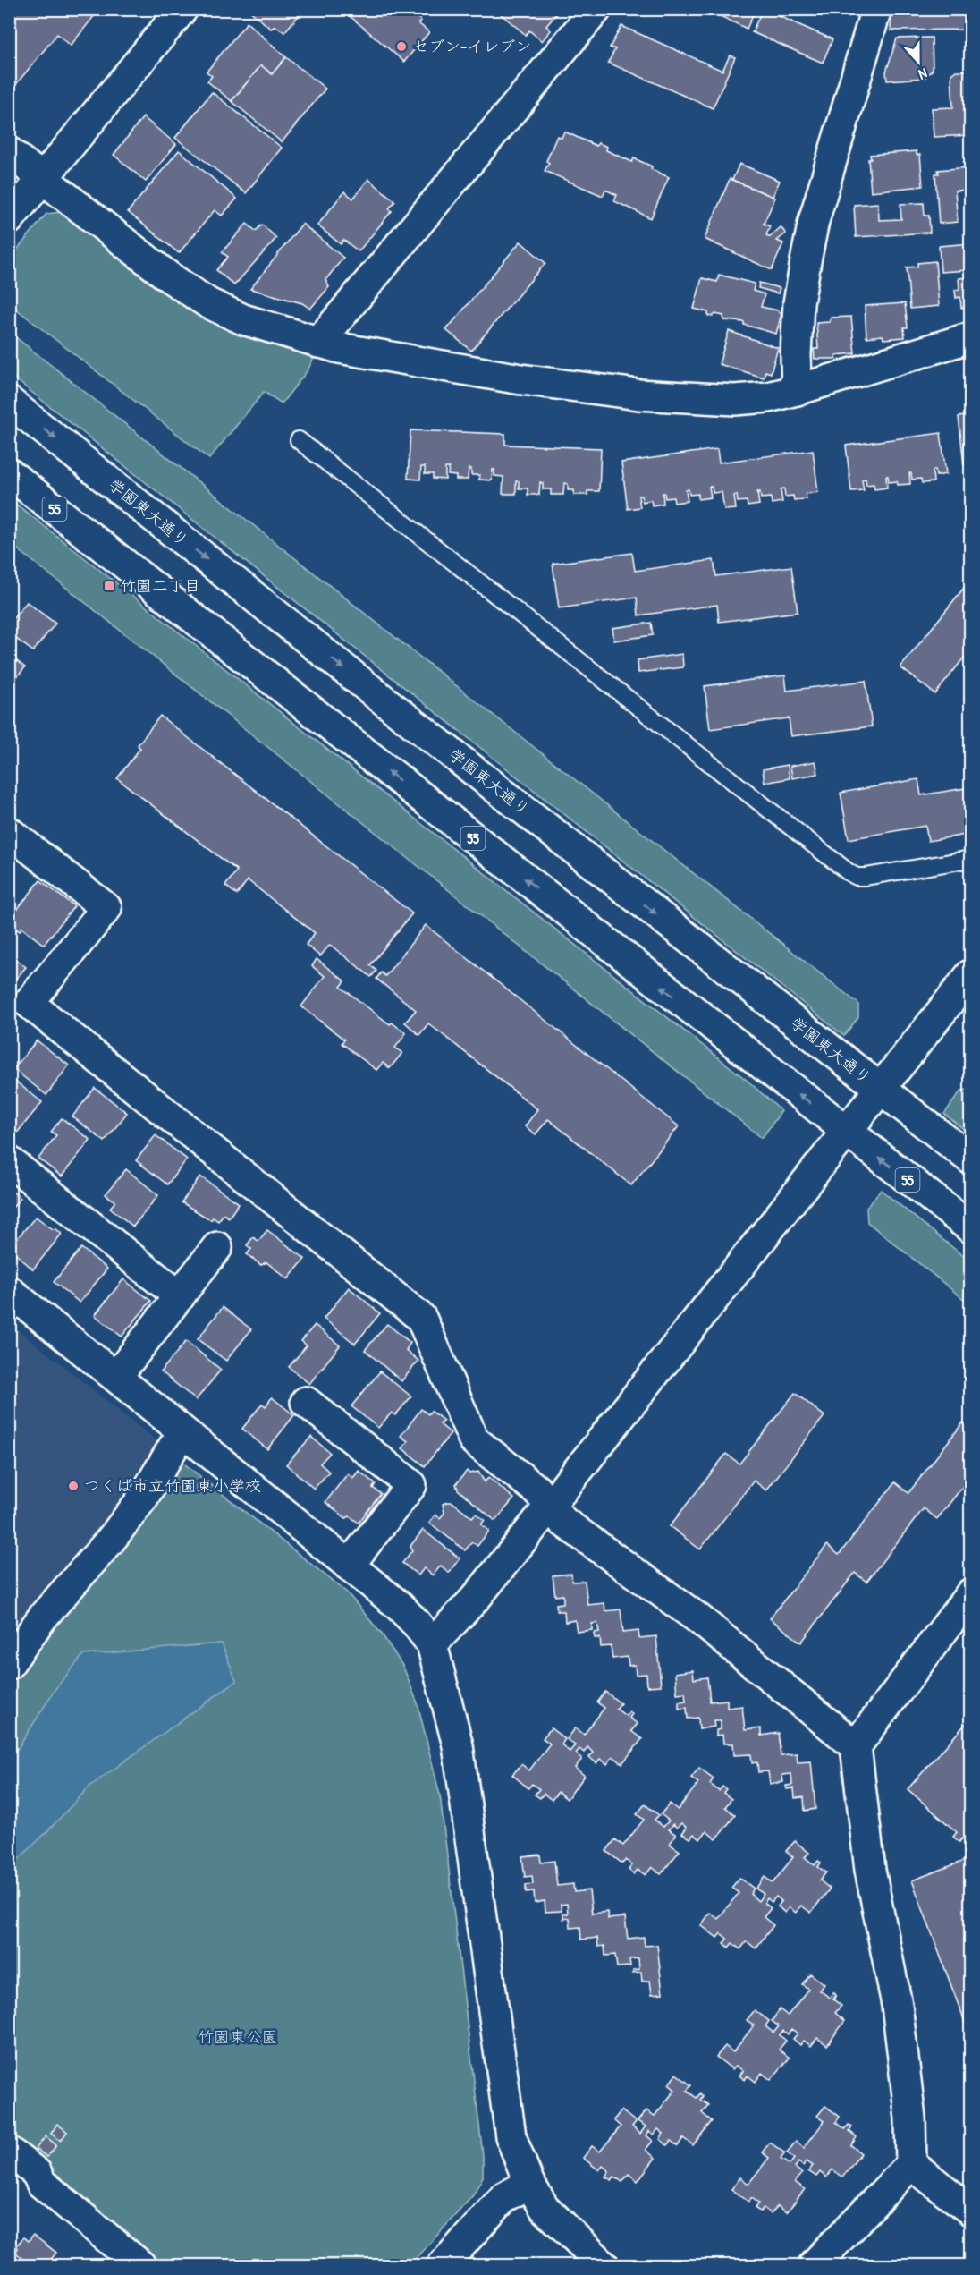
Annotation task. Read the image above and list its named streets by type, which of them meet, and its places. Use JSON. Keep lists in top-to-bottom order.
{
  "streets": {
    "street": ["55", "学園東大通り"]
  },
  "parks": ["竹園東公園"],
  "places": {
    "other": ["セブン-イレブン", "つくば市立竹園東小学校"],
    "transit": ["竹園二丁目"]
  },
  "north": "bottom"
}
